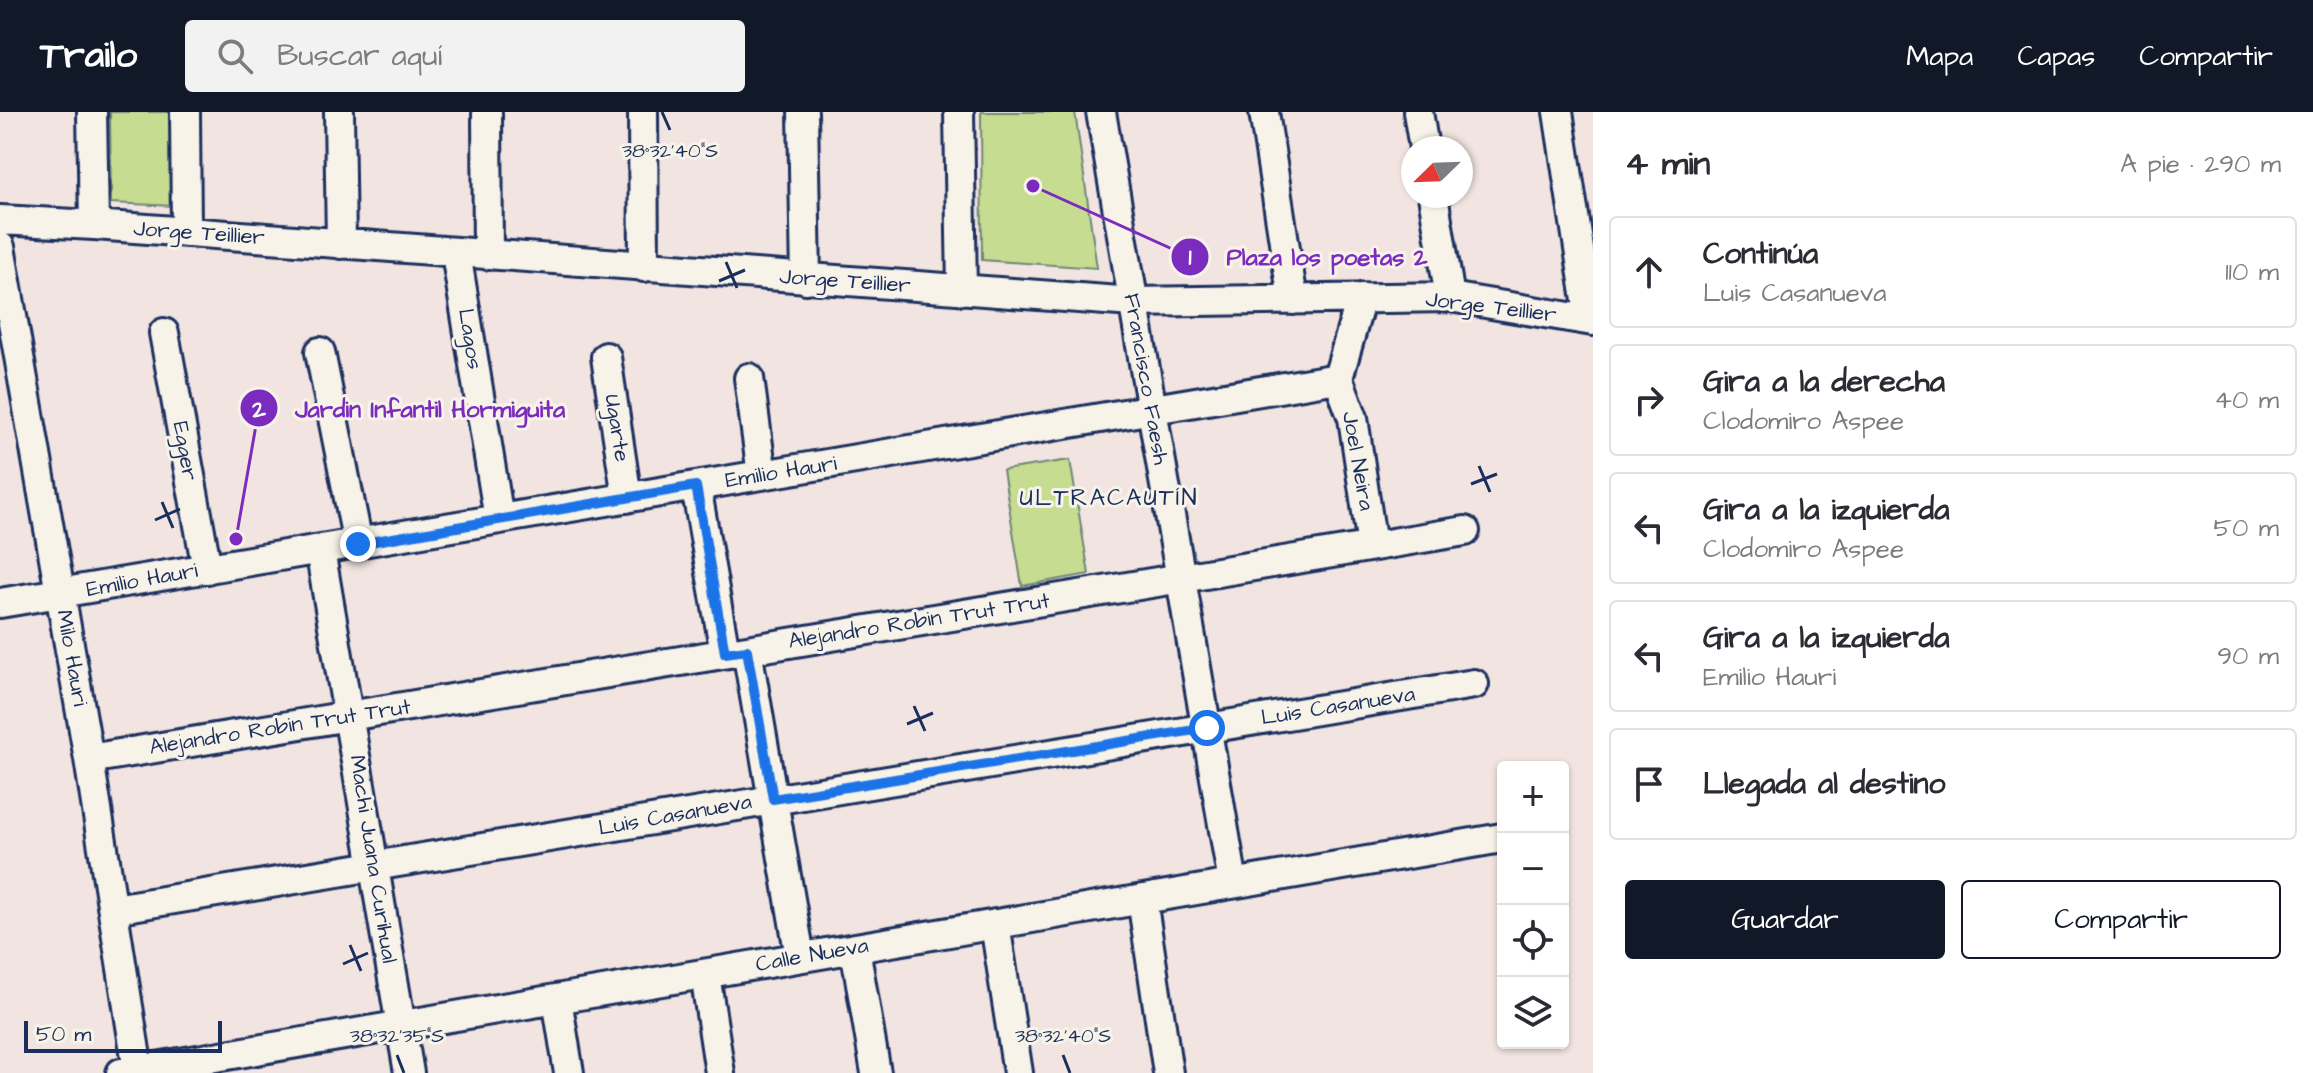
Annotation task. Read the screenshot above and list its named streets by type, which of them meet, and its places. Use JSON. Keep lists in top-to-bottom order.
{
  "streets": {
    "street": [
      "Jorge Teillier",
      "Lagos",
      "Francisco Faesh",
      "Ugarte",
      "Egger",
      "Joel Neira",
      "Emilio Hauri",
      "Alejandro Robin Trut Trut",
      "Milo Hauri",
      "Luis Casanueva",
      "Machi Juana Curihual",
      "Calle Nueva"
    ]
  },
  "crossings": [
    ["Jorge Teillier", "Lagos"],
    ["Jorge Teillier", "Francisco Faesh"],
    ["Lagos", "Emilio Hauri"],
    ["Francisco Faesh", "Emilio Hauri"],
    ["Francisco Faesh", "Alejandro Robin Trut Trut"],
    ["Francisco Faesh", "Luis Casanueva"],
    ["Francisco Faesh", "Calle Nueva"],
    ["Ugarte", "Emilio Hauri"],
    ["Egger", "Emilio Hauri"],
    ["Joel Neira", "Emilio Hauri"],
    ["Joel Neira", "Alejandro Robin Trut Trut"],
    ["Emilio Hauri", "Milo Hauri"],
    ["Emilio Hauri", "Machi Juana Curihual"],
    ["Alejandro Robin Trut Trut", "Milo Hauri"],
    ["Alejandro Robin Trut Trut", "Machi Juana Curihual"],
    ["Milo Hauri", "Luis Casanueva"],
    ["Milo Hauri", "Calle Nueva"],
    ["Luis Casanueva", "Machi Juana Curihual"],
    ["Machi Juana Curihual", "Calle Nueva"]
  ],
  "districts": ["ULTRACAUTÍN"],
  "places": ["Plaza los poetas 2", "Jardin Infantil Hormiguita"],
  "scale_bar": "50 m",
  "north": "bottom left",
  "page": {
    "header": "Trailo",
    "search": "Buscar aquí",
    "nav": ["Mapa", "Capas", "Compartir"],
    "heading": ["4 min", "A pie · 290 m"],
    "list": [
      ["Continúa", "Luis Casanueva", "110 m"],
      ["Gira a la derecha", "Clodomiro Aspee", "40 m"],
      ["Gira a la izquierda", "Clodomiro Aspee", "50 m"],
      ["Gira a la izquierda", "Emilio Hauri", "90 m"],
      "Llegada al destino"
    ],
    "map_buttons": ["+", "−"],
    "buttons": ["Guardar", "Compartir"],
    "scale": "50 m"
  },
  "coordinates": ["38°32'40\"S", "38°32'35\"S"]
}
